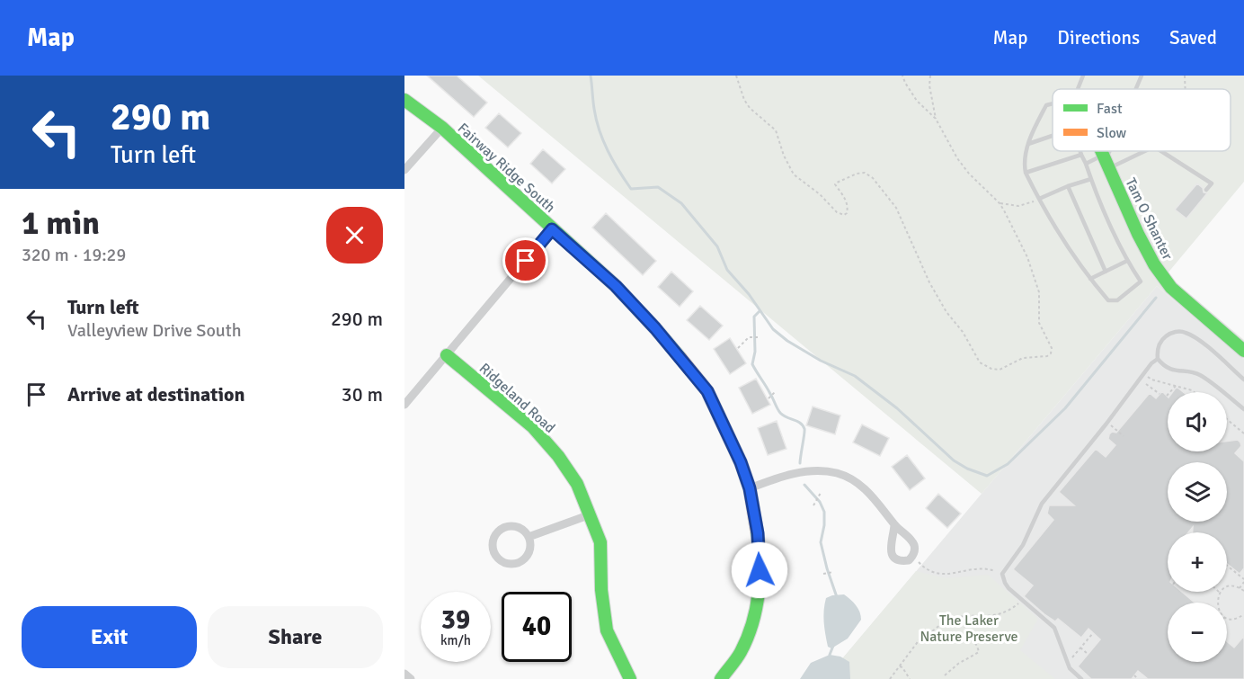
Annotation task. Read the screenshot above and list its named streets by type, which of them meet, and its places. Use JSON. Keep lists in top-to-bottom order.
{
  "streets": {
    "street": ["Fairway Ridge South", "Tam O Shanter", "Ridgeland Road"]
  },
  "parks": ["The Laker Nature Preserve"],
  "legend": ["Fast", "Slow"],
  "page": {
    "header": "Map",
    "nav": ["Map", "Directions", "Saved"],
    "turn": ["290 m", "Turn left"],
    "heading": ["1 min", "320 m · 19:29"],
    "list": [
      {
        "name": "Turn left",
        "note": "Valleyview Drive South",
        "value": "290 m"
      },
      {
        "name": "Arrive at destination",
        "value": "30 m"
      }
    ],
    "map_buttons": ["+", "−"],
    "speed": "39 km/h",
    "limit": "40",
    "buttons": ["Exit", "Share"]
  }
}
